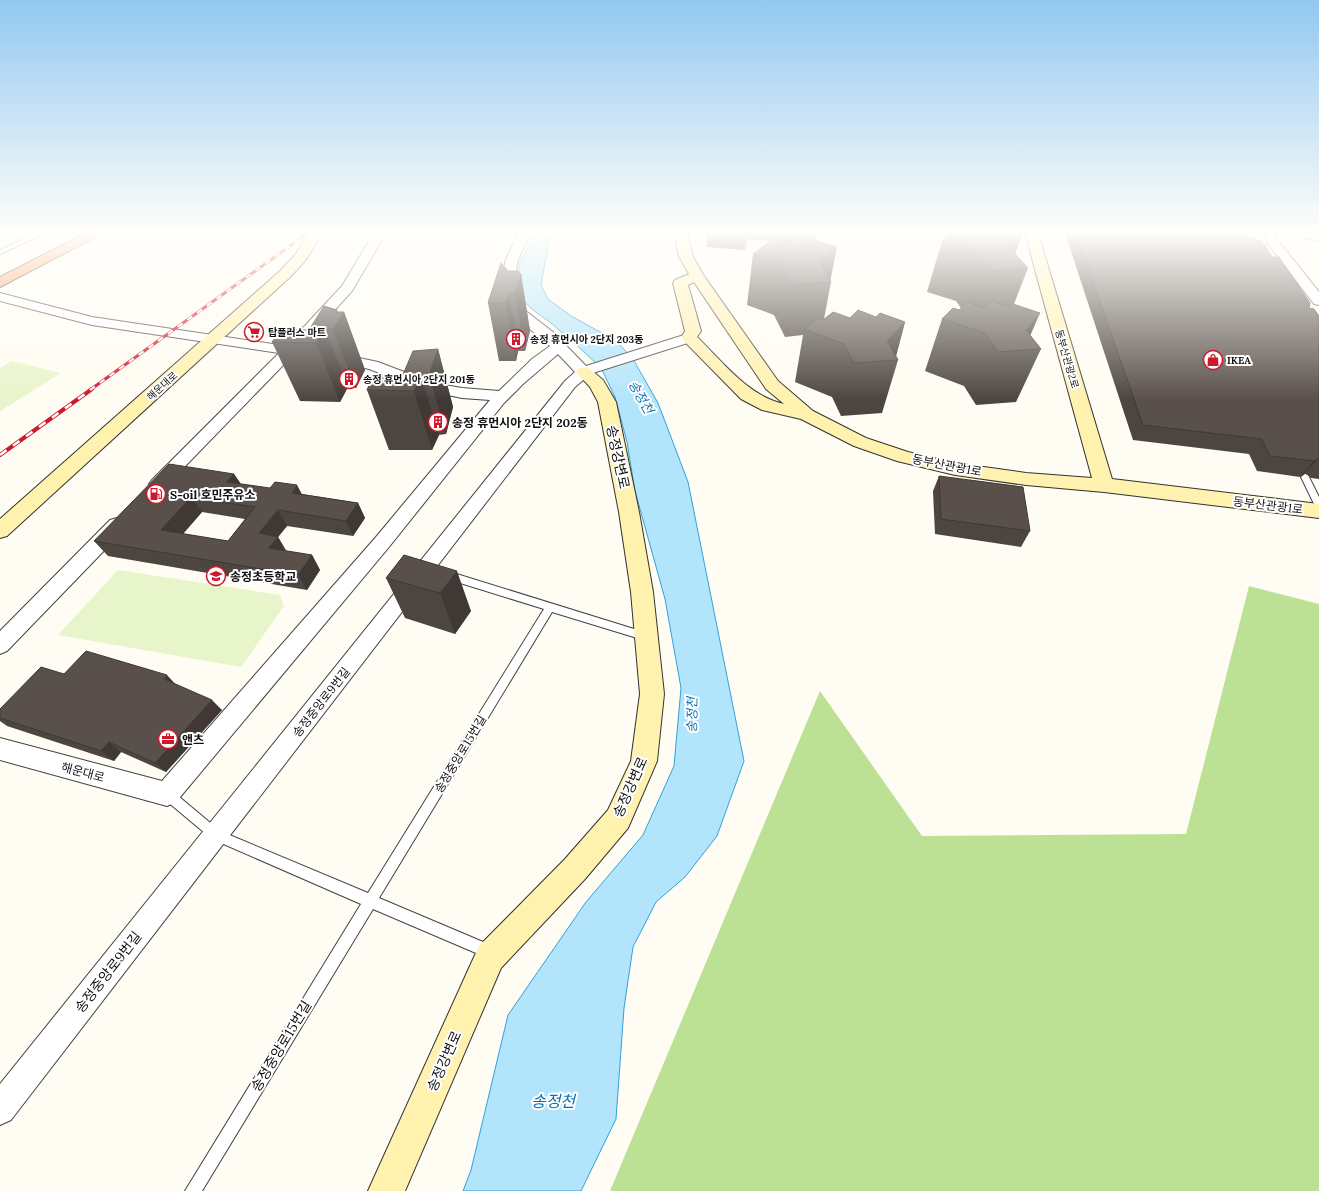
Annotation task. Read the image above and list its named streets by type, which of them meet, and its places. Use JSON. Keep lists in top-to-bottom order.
{
  "streets": {
    "street": [
      "동부산관광2로",
      "해운대로",
      "송정강변로",
      "동부산관광1로",
      "송정중앙로9번길"
    ],
    "lane": ["송정중앙로15번길"]
  },
  "crossings": [
    ["동부산관광2로", "동부산관광1로"],
    ["송정강변로", "송정중앙로9번길"]
  ],
  "water": ["송정천"],
  "places": {
    "supermarket": ["탑플러스 마트"],
    "building": ["송정 휴먼시아 2단지 203동", "송정 휴먼시아 2단지 201동", "송정 휴먼시아 2단지 202동"],
    "shop": ["IKEA"],
    "fuel station": ["S-oil 호민주유소"],
    "school or university": ["송정초등학교"],
    "office": ["앤츠"]
  }
}
